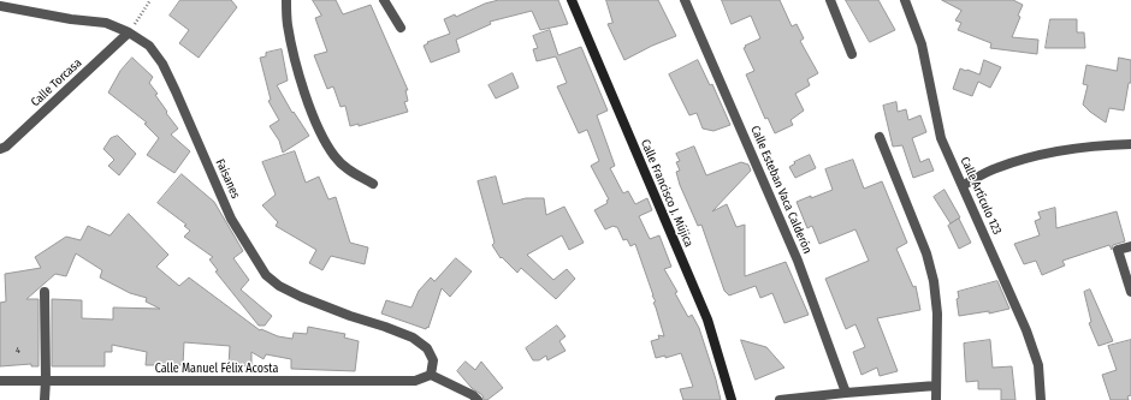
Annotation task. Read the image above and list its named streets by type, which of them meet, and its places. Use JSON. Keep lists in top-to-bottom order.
{
  "streets": {
    "street": [
      "Calle Torcasa",
      "Faisanes",
      "Calle Esteban Vaca Calderón",
      "Calle Francisco J. Mújica",
      "Calle Artículo 123",
      "Calle Manuel Félix Acosta"
    ]
  },
  "crossings": [
    ["Calle Torcasa", "Faisanes"],
    ["Faisanes", "Calle Manuel Félix Acosta"]
  ],
  "house_numbers": ["4"]
}
